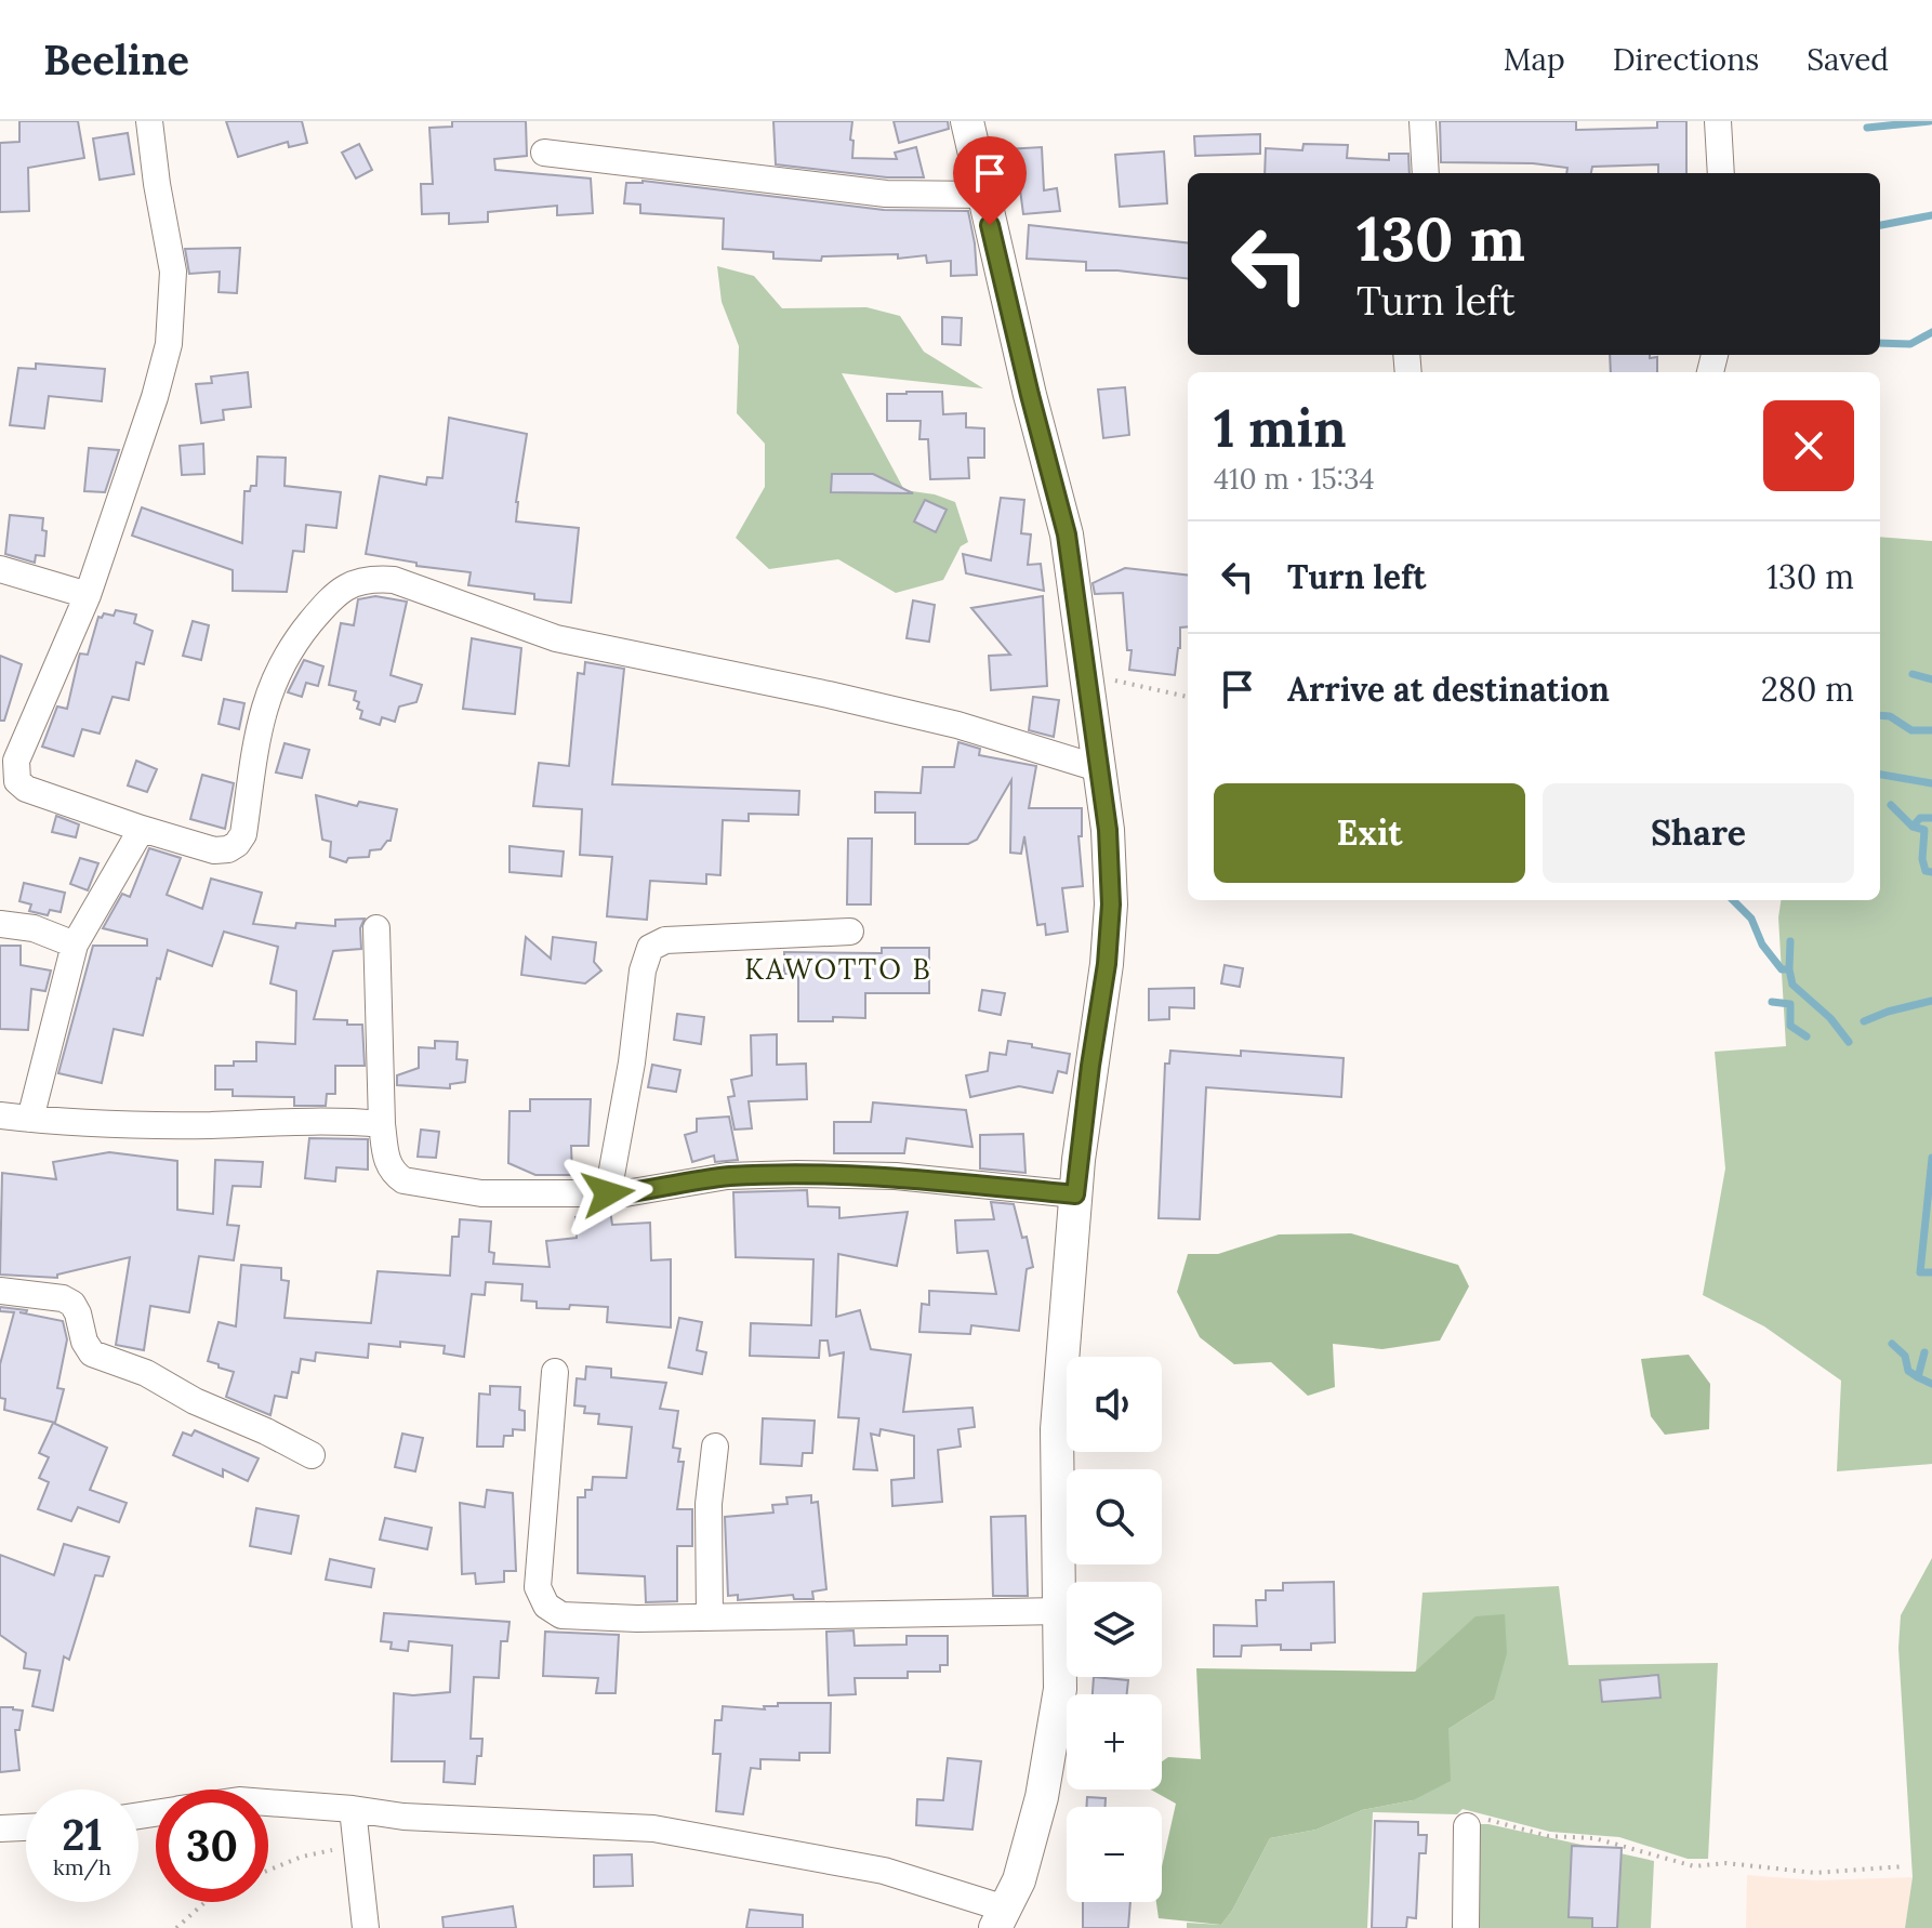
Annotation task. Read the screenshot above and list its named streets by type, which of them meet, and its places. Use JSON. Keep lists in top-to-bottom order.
{
  "districts": ["KAWOTTO B"],
  "page": {
    "header": "Beeline",
    "nav": ["Map", "Directions", "Saved"],
    "turn": ["130 m", "Turn left"],
    "heading": ["1 min", "410 m · 15:34"],
    "list": [
      {
        "name": "Turn left",
        "value": "130 m"
      },
      {
        "name": "Arrive at destination",
        "value": "280 m"
      }
    ],
    "buttons": ["Exit", "Share"],
    "map_buttons": ["+", "−"],
    "speed": "21 km/h",
    "limit": "30"
  }
}
